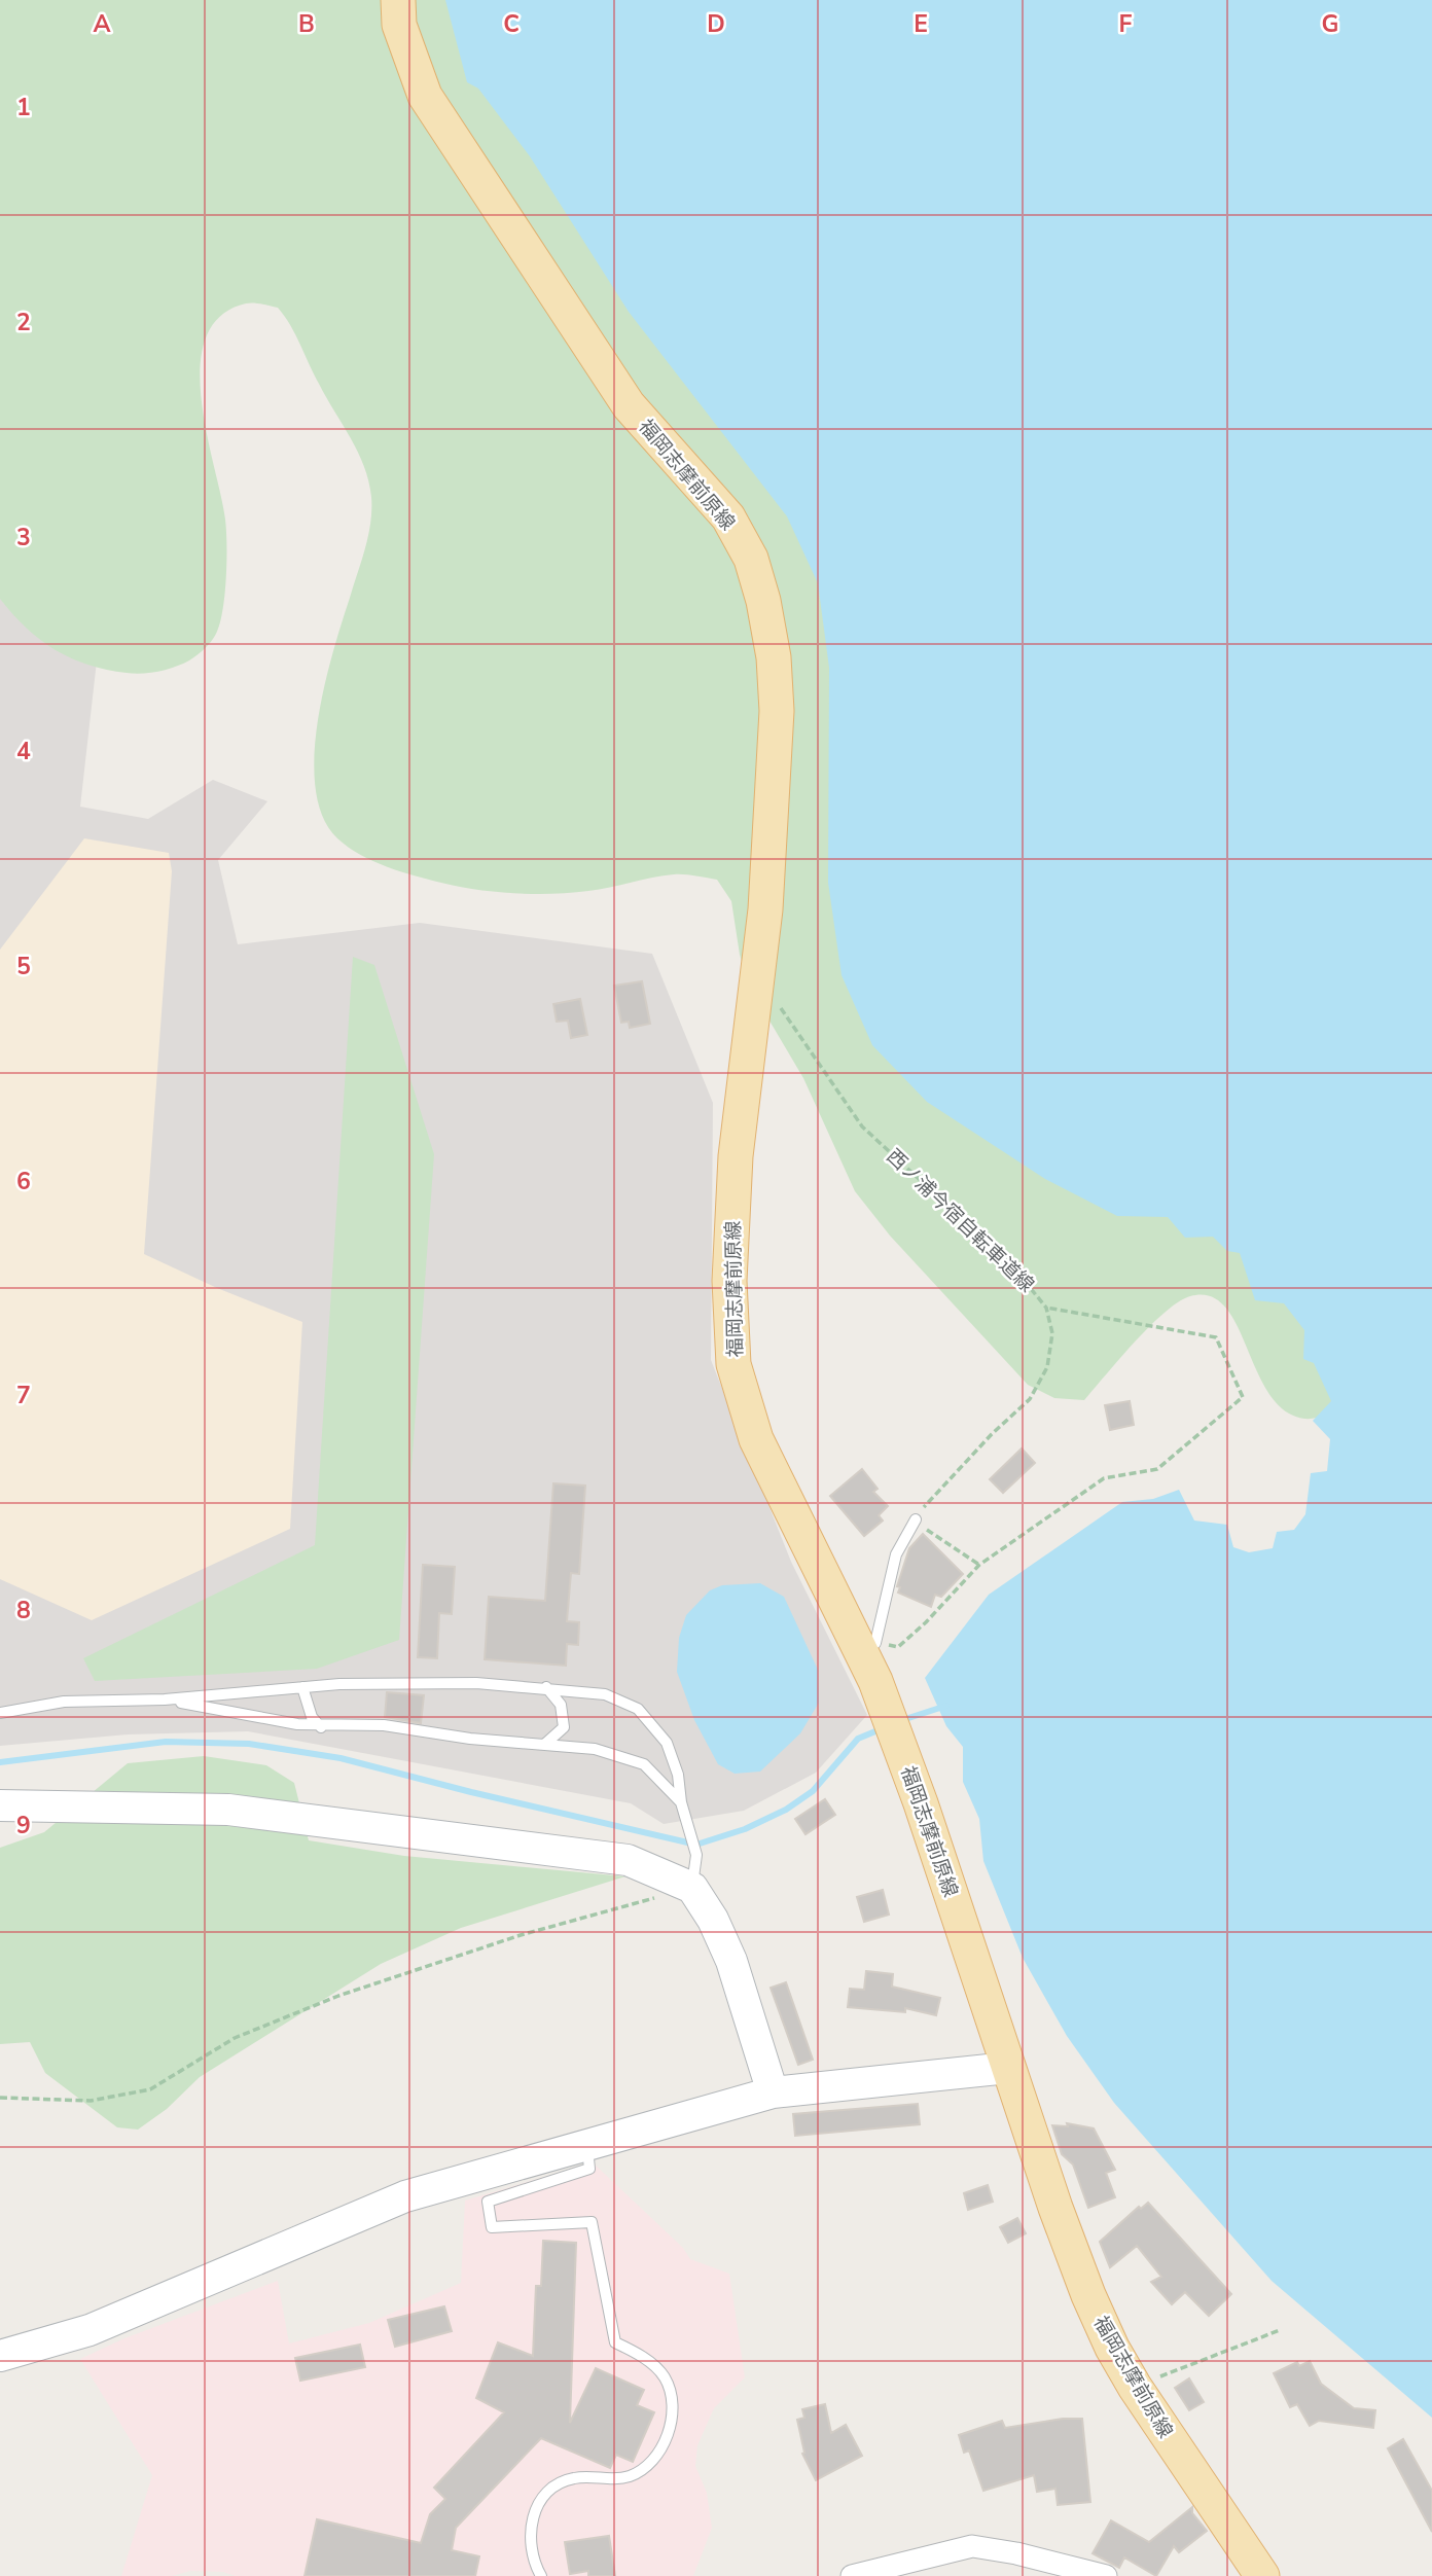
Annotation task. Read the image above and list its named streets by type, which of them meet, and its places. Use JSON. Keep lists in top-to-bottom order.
{
  "streets": {
    "main road": ["福岡志摩前原線"],
    "path": ["西ノ浦今宿自転車道線"]
  },
  "crossings": [
    ["福岡志摩前原線", "西ノ浦今宿自転車道線"]
  ],
  "grid": {
    "columns": [
      "A",
      "B",
      "C",
      "D",
      "E",
      "F",
      "G"
    ],
    "rows": [
      "1",
      "2",
      "3",
      "4",
      "5",
      "6",
      "7",
      "8",
      "9"
    ]
  }
}
